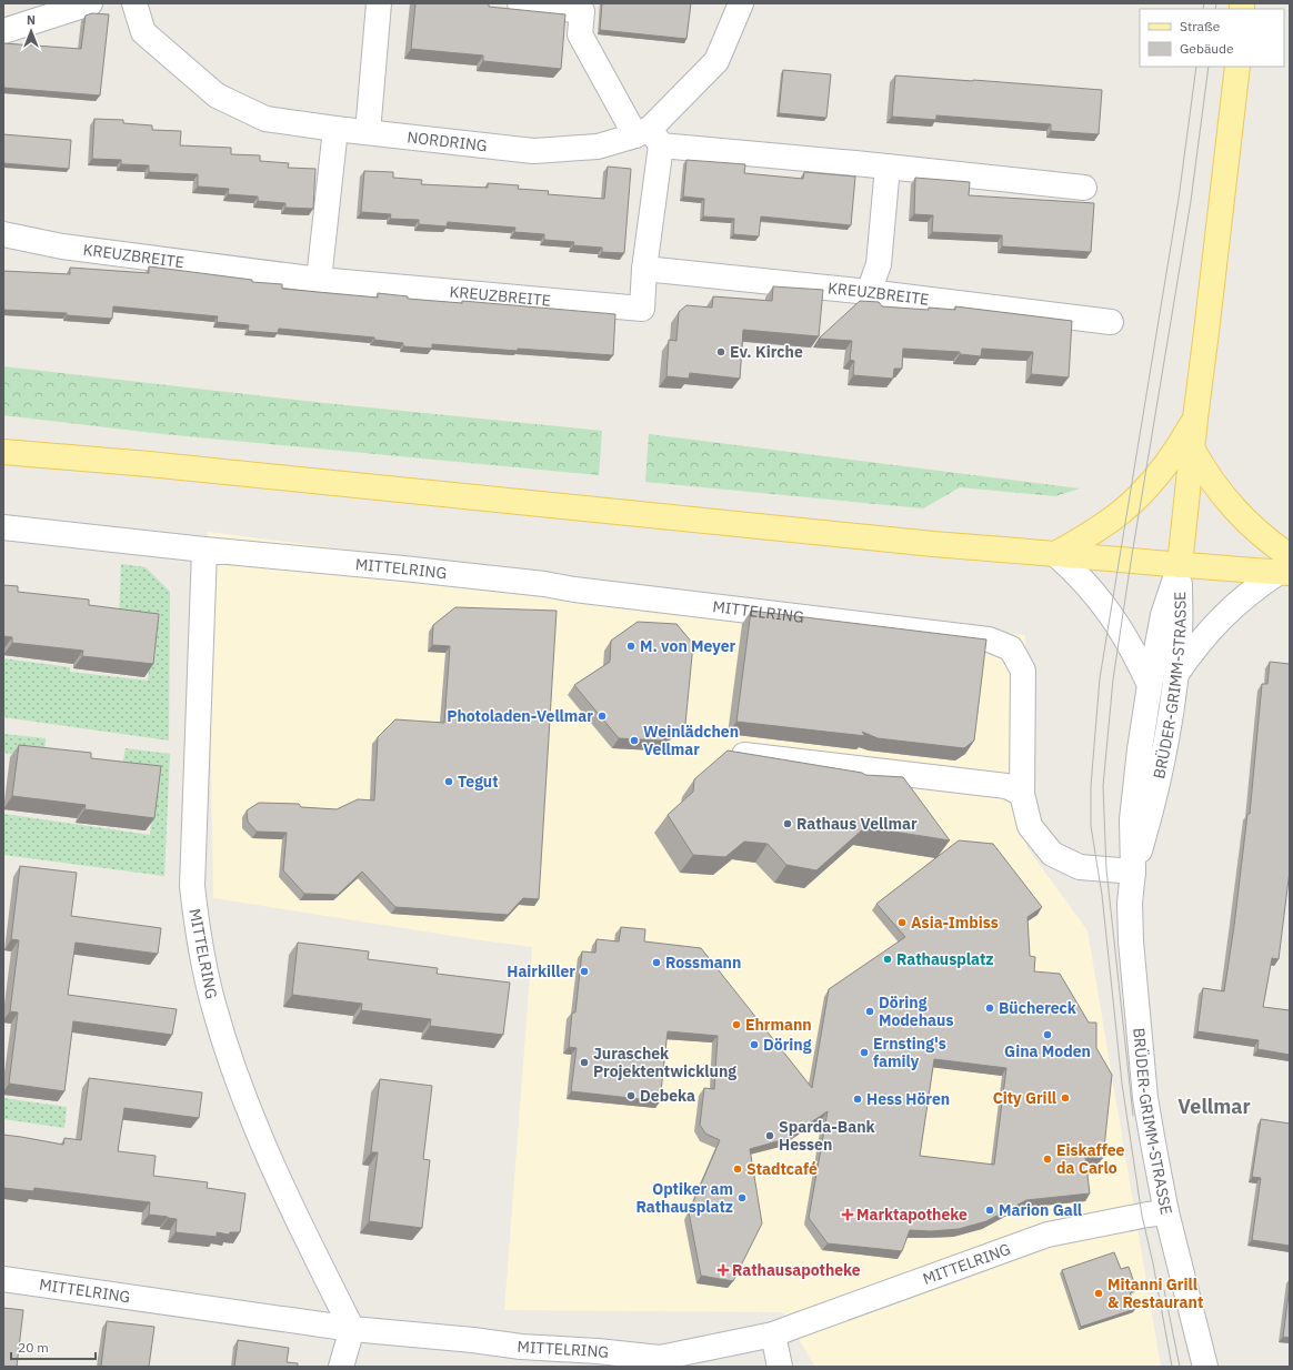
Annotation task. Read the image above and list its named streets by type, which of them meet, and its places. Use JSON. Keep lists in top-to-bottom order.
{
  "streets": {
    "street": [
      "NORDRING",
      "KREUZBREITE",
      "MITTELRING",
      "BRÜDER-GRIMM-STRASSE"
    ]
  },
  "crossings": [
    ["NORDRING", "KREUZBREITE"],
    ["MITTELRING", "BRÜDER-GRIMM-STRASSE"]
  ],
  "districts": ["Vellmar"],
  "places": {
    "other": [
      "Ev. Kirche",
      "M. von Meyer",
      "Photoladen-Vellmar",
      "Weinlädchen Vellmar",
      "Tegut",
      "Rathaus Vellmar",
      "Asia-Imbiss",
      "Rathausplatz",
      "Rossmann",
      "Hairkiller",
      "Büchereck",
      "Döring Modehaus",
      "Ehrmann",
      "Gina Moden",
      "Döring",
      "Ernsting's family",
      "Juraschek Projektentwicklung",
      "Debeka",
      "City Grill",
      "Hess Hören",
      "Sparda-Bank Hessen",
      "Eiskaffee da Carlo",
      "Stadtcafé",
      "Optiker am Rathausplatz",
      "Marion Gall",
      "Mitanni Grill & Restaurant"
    ],
    "health": ["Marktapotheke", "Rathausapotheke"]
  },
  "legend": ["Straße", "Gebäude"],
  "scale_bar": "20 m",
  "north": "top"
}
